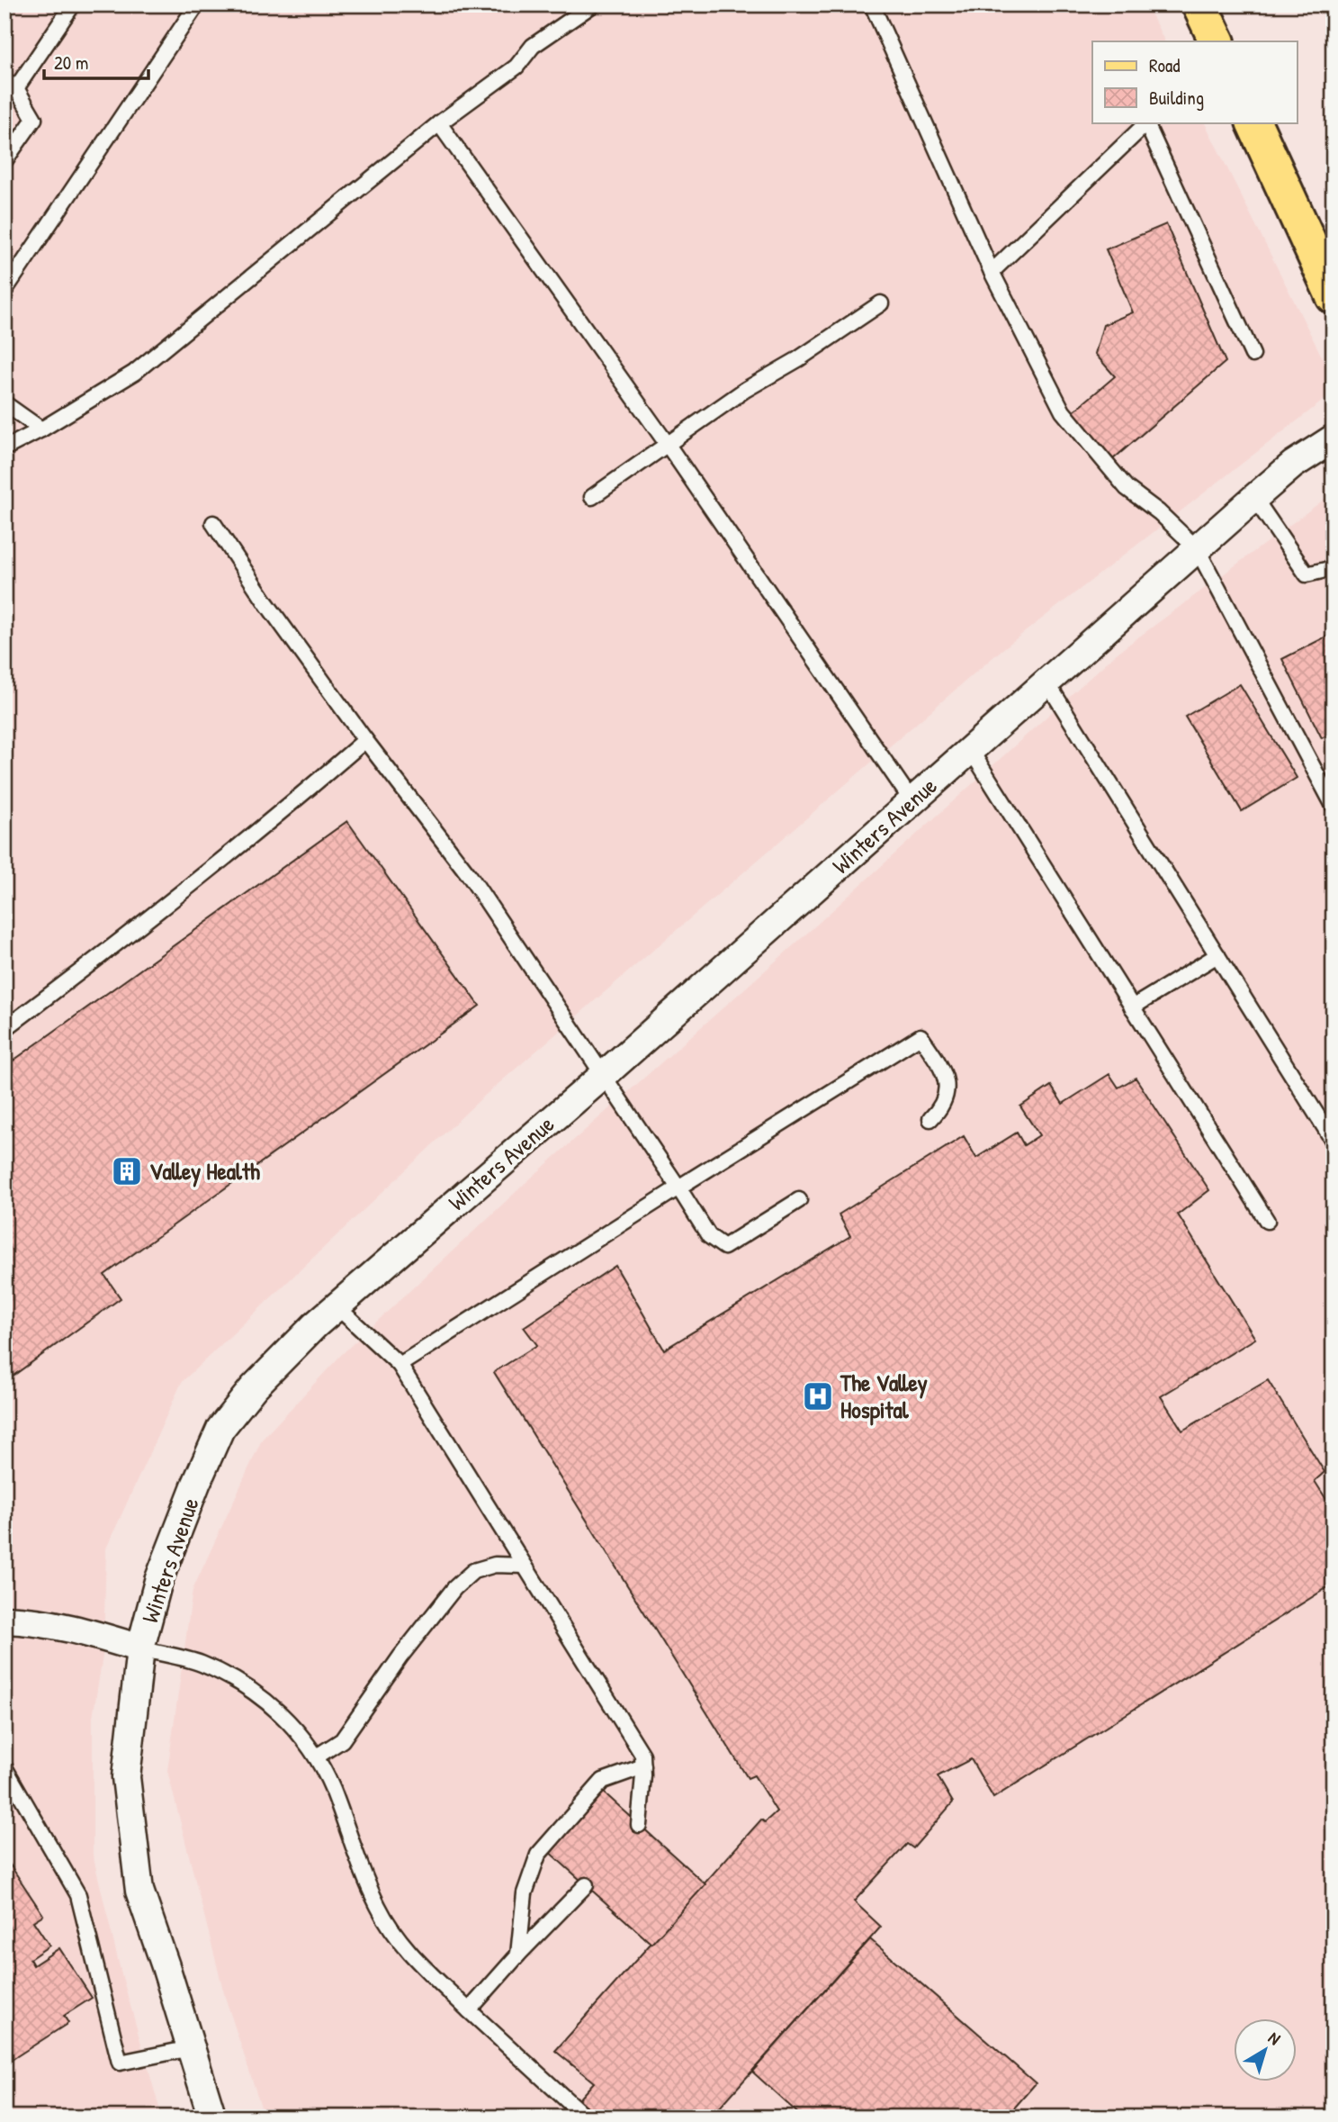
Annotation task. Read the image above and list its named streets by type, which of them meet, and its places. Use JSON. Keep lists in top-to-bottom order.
{
  "streets": {
    "street": ["Winters Avenue"]
  },
  "places": {
    "building": ["Valley Health"],
    "hospital": ["The Valley Hospital"]
  },
  "legend": ["Road", "Building"],
  "scale_bar": "20 m",
  "north": "top right"
}
